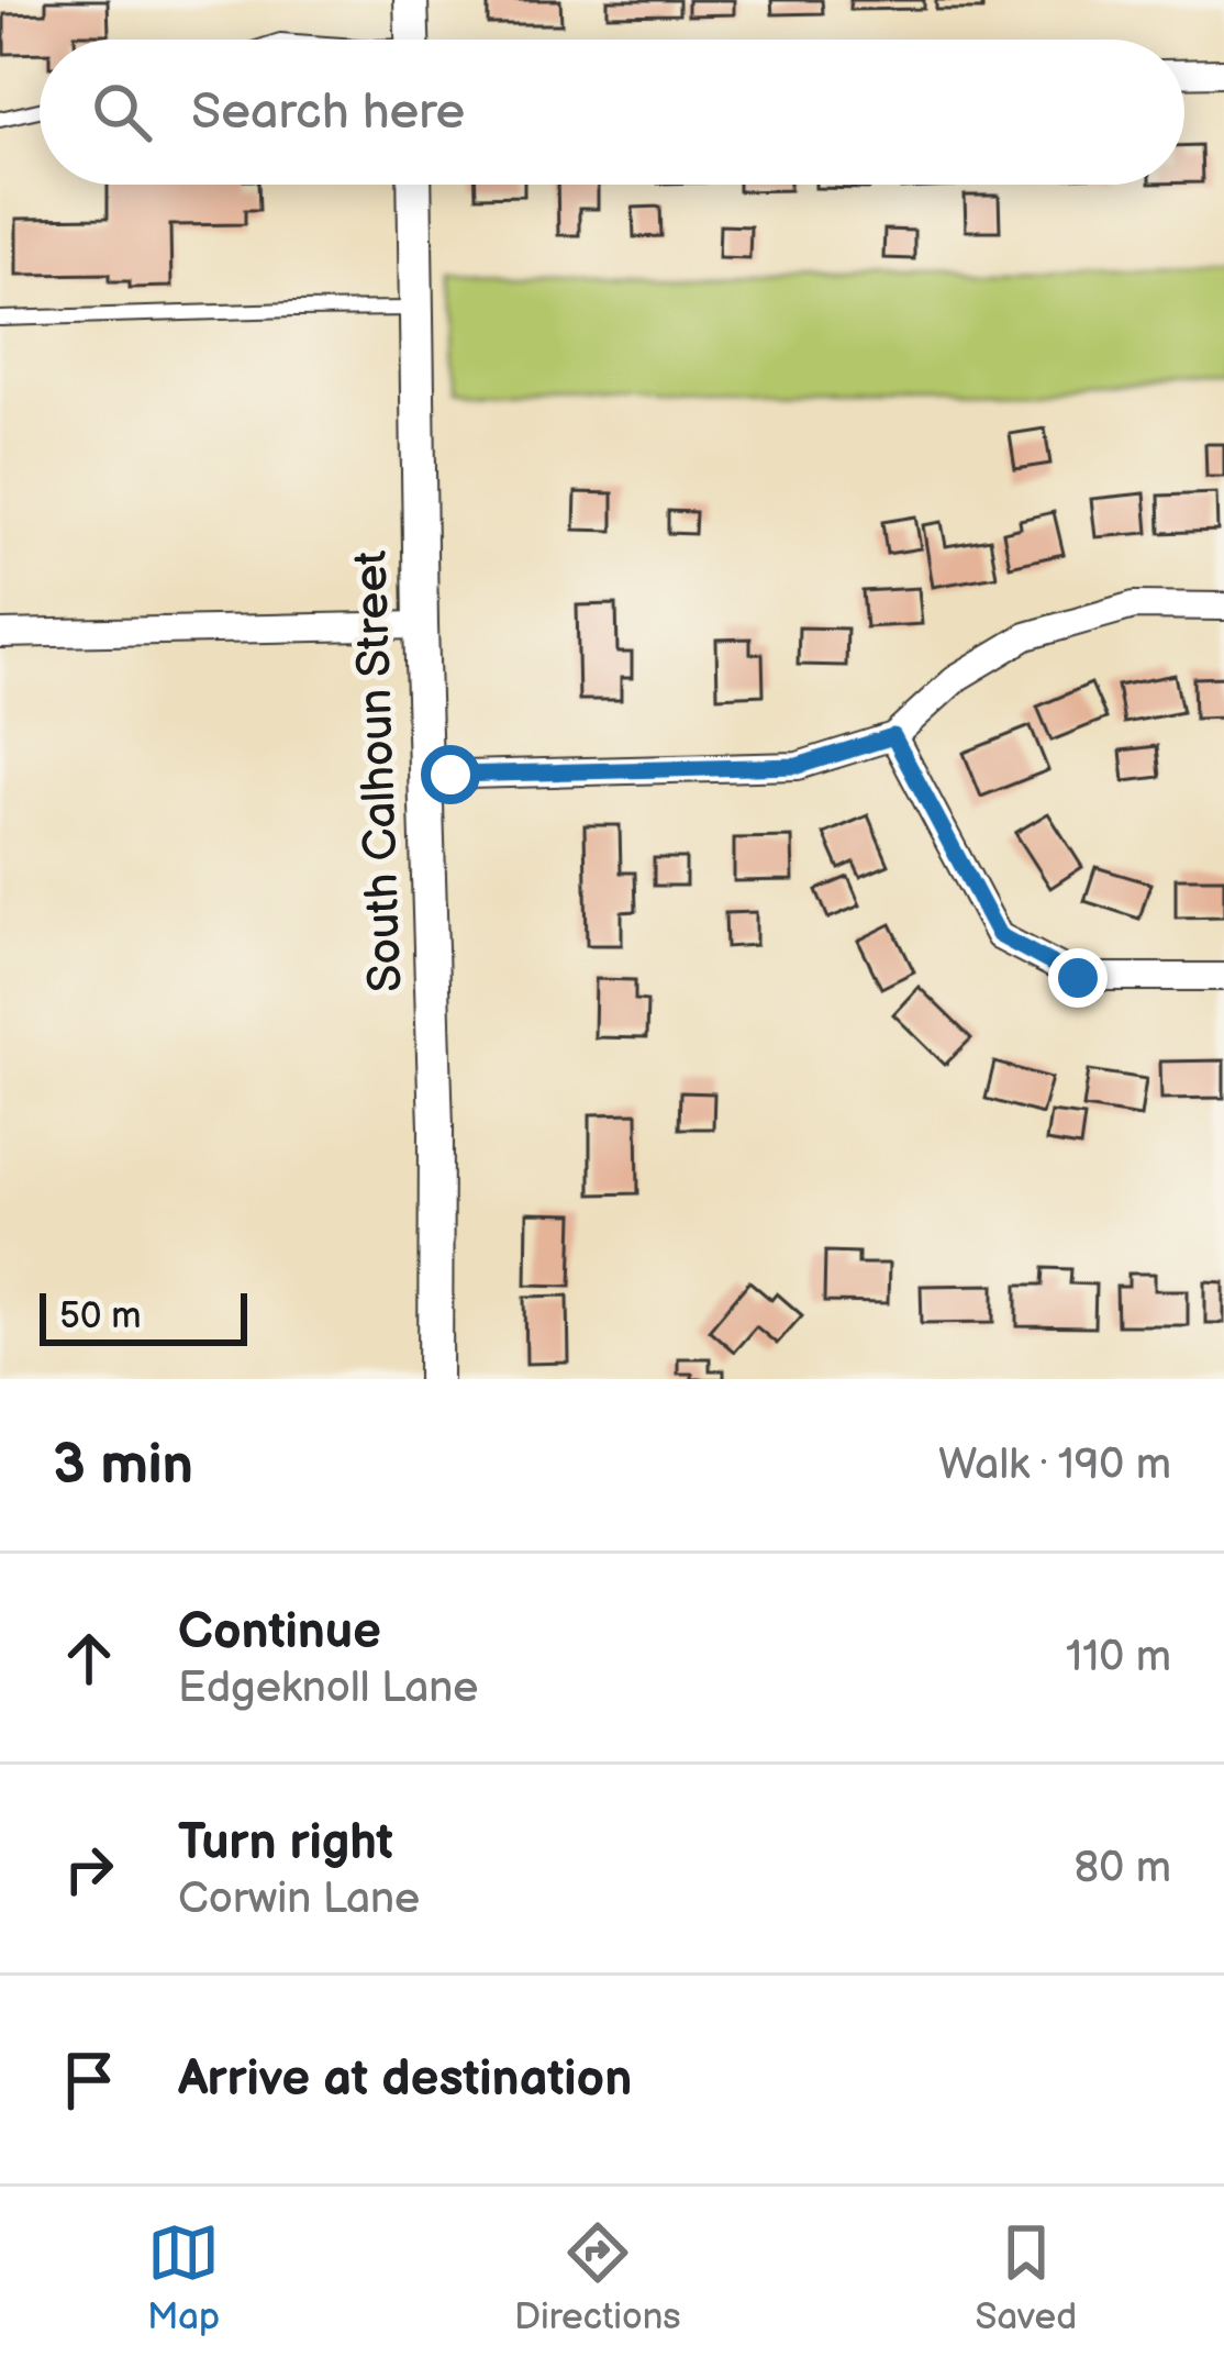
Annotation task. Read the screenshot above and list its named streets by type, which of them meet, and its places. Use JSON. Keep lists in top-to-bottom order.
{
  "streets": {
    "street": ["South Calhoun Street"]
  },
  "scale_bar": "50 m",
  "page": {
    "search": "Search here",
    "scale": "50 m",
    "heading": ["3 min", "Walk · 190 m"],
    "list": [
      ["Continue", "Edgeknoll Lane", "110 m"],
      ["Turn right", "Corwin Lane", "80 m"],
      "Arrive at destination"
    ],
    "nav": ["Map", "Directions", "Saved"]
  }
}
